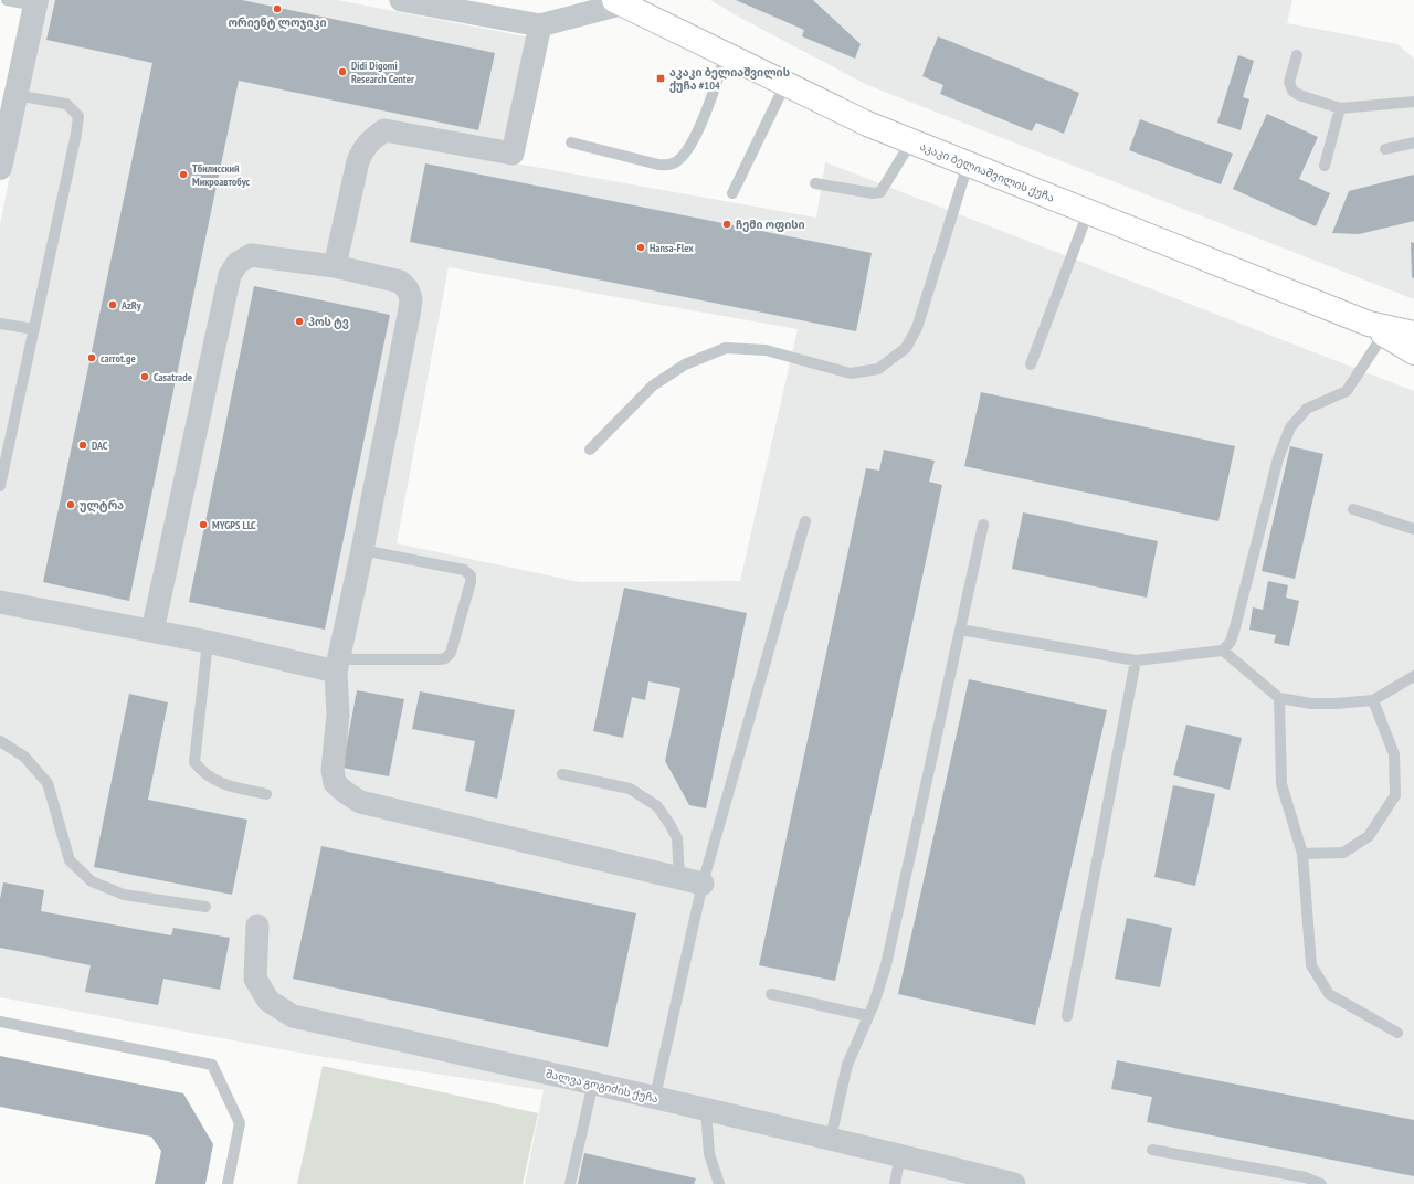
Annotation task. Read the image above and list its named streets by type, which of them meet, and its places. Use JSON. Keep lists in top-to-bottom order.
{
  "streets": {
    "main road": ["აკაკი ბელიაშვილის ქუჩა"],
    "street": ["შალვა გოგიძის ქუჩა"]
  },
  "places": {
    "other": [
      "ორიენტ ლოჯიკი",
      "Didi Digomi Research Center",
      "Тбилисский Микроавтобус",
      "ჩემი ოფისი",
      "Hansa-Flex",
      "AzRy",
      "პოს ტვ",
      "carrot.ge",
      "Casatrade",
      "DAC",
      "ულტრა",
      "MYGPS LLC"
    ],
    "transit": ["აკაკი ბელიაშვილის ქუჩა #104"]
  }
}
